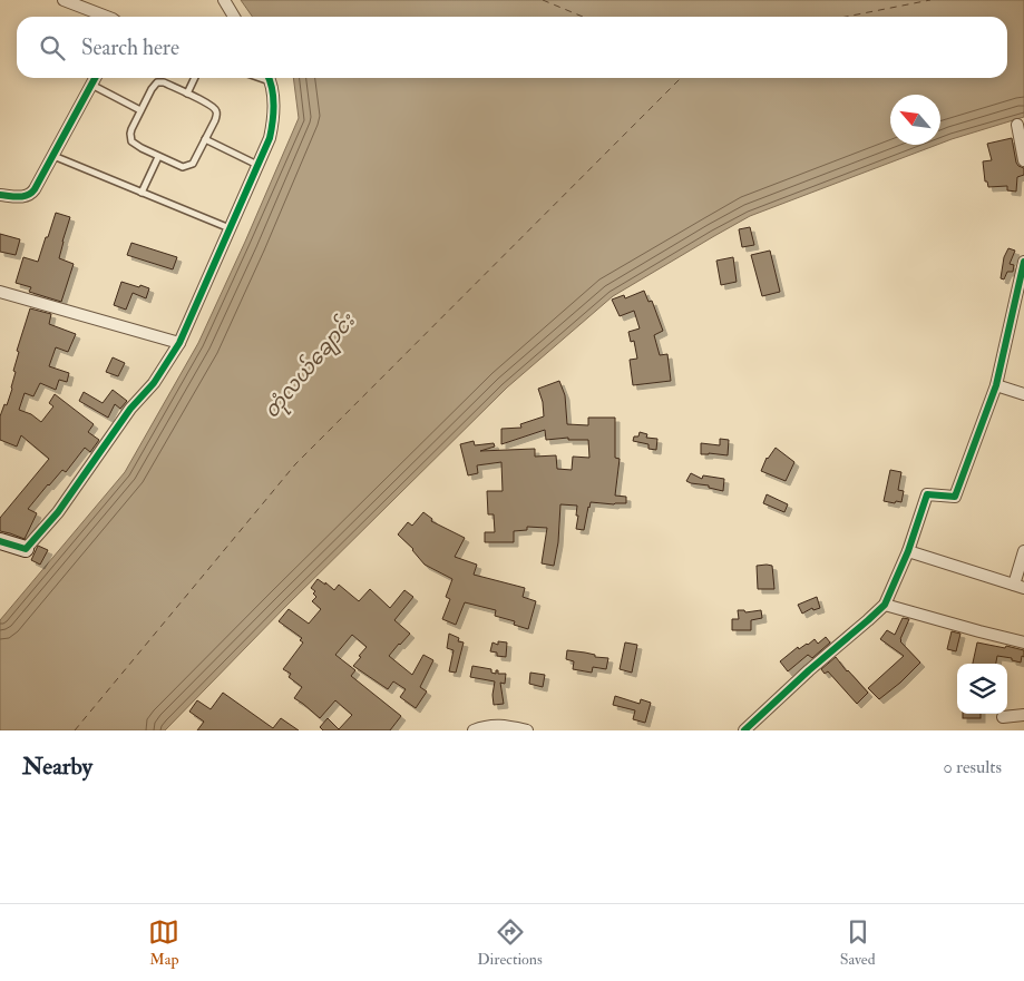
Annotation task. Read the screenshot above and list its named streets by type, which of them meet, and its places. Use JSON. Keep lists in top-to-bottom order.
{
  "water": ["တုံလယ်ချောင်း"],
  "north": "top left",
  "page": {
    "search": "Search here",
    "heading": ["Nearby", "0 results"],
    "nav": ["Map", "Directions", "Saved"]
  }
}
